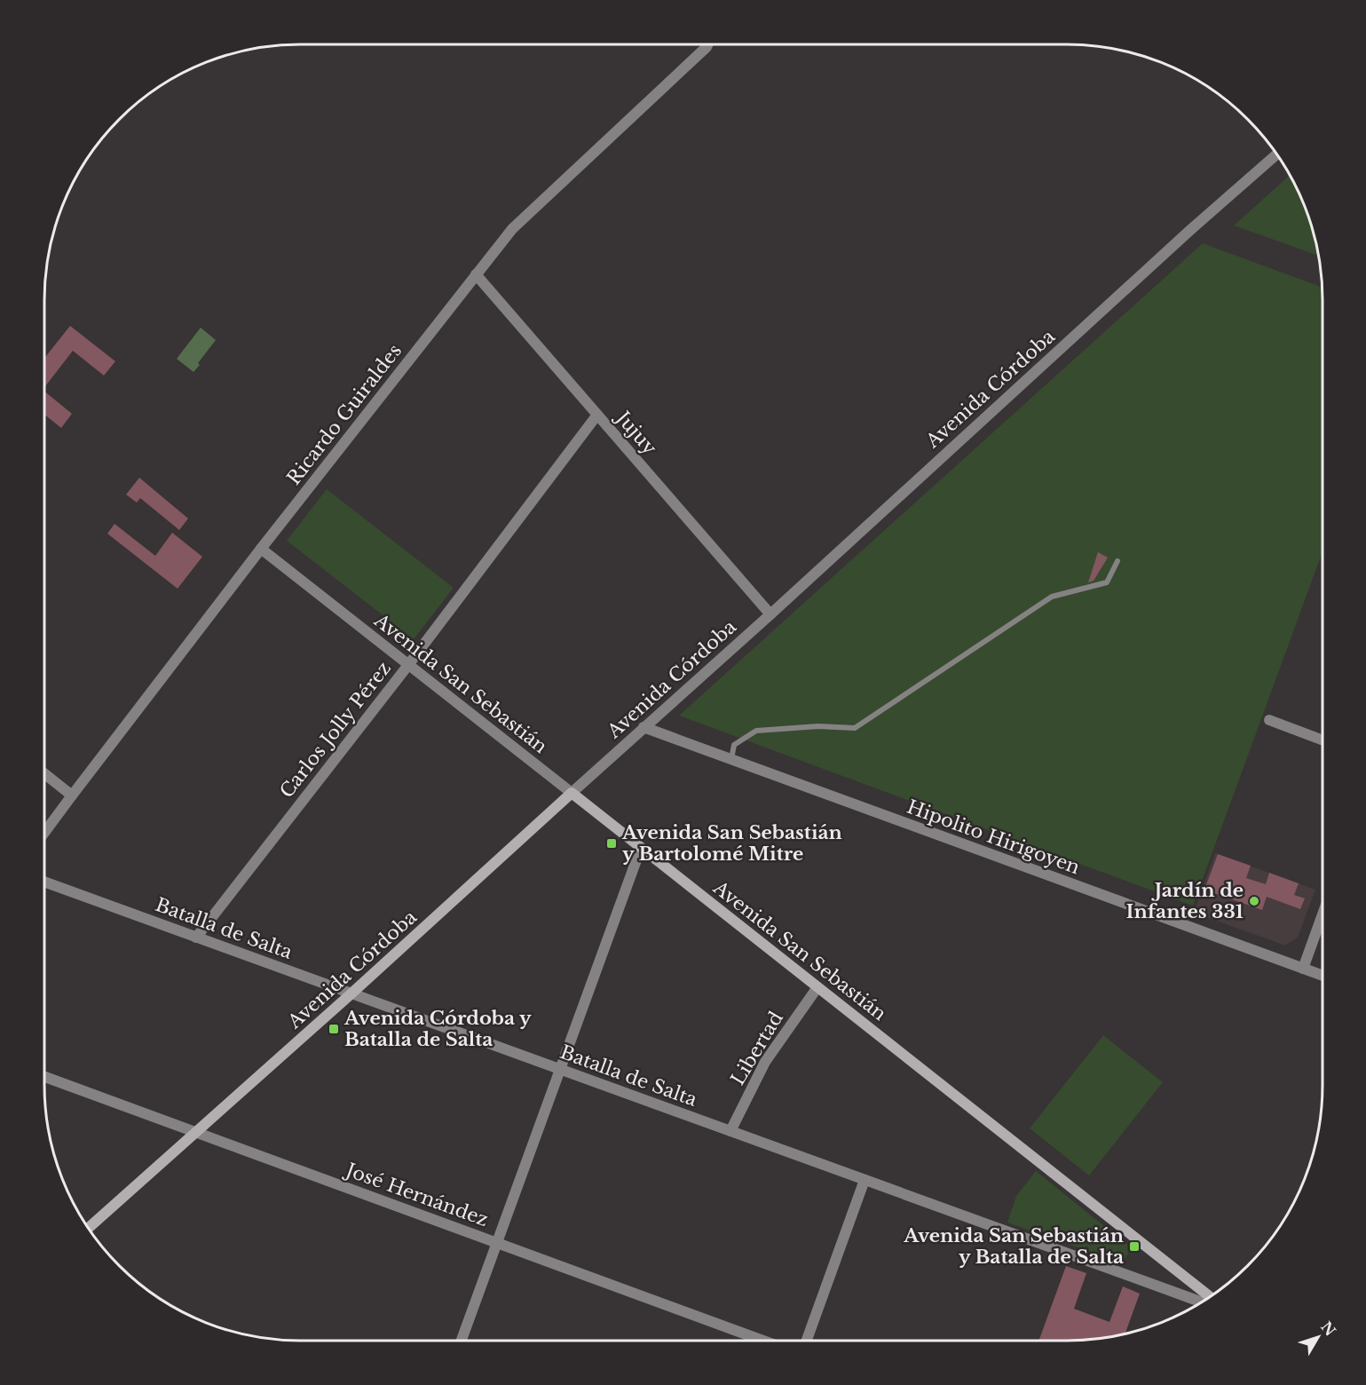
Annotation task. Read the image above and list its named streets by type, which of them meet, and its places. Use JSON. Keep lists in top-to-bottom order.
{
  "streets": {
    "street": [
      "Avenida Córdoba",
      "Ricardo Guiraldes",
      "Jujuy",
      "Avenida San Sebastián",
      "Carlos Jolly Pérez",
      "Hipolito Hirigoyen",
      "Batalla de Salta",
      "Libertad",
      "José Hernández"
    ]
  },
  "crossings": [
    ["Avenida Córdoba", "Jujuy"],
    ["Avenida Córdoba", "Avenida San Sebastián"],
    ["Avenida Córdoba", "Hipolito Hirigoyen"],
    ["Avenida Córdoba", "Batalla de Salta"],
    ["Avenida Córdoba", "José Hernández"],
    ["Ricardo Guiraldes", "Jujuy"],
    ["Ricardo Guiraldes", "Avenida San Sebastián"],
    ["Jujuy", "Carlos Jolly Pérez"],
    ["Avenida San Sebastián", "Carlos Jolly Pérez"],
    ["Avenida San Sebastián", "Libertad"],
    ["Carlos Jolly Pérez", "Batalla de Salta"],
    ["Batalla de Salta", "Libertad"]
  ],
  "places": {
    "transit": ["Avenida San Sebastián y Bartolomé Mitre", "Avenida Córdoba y Batalla de Salta", "Avenida San Sebastián y Batalla de Salta"],
    "other": ["Jardín de Infantes 331"]
  },
  "north": "top right"
}
